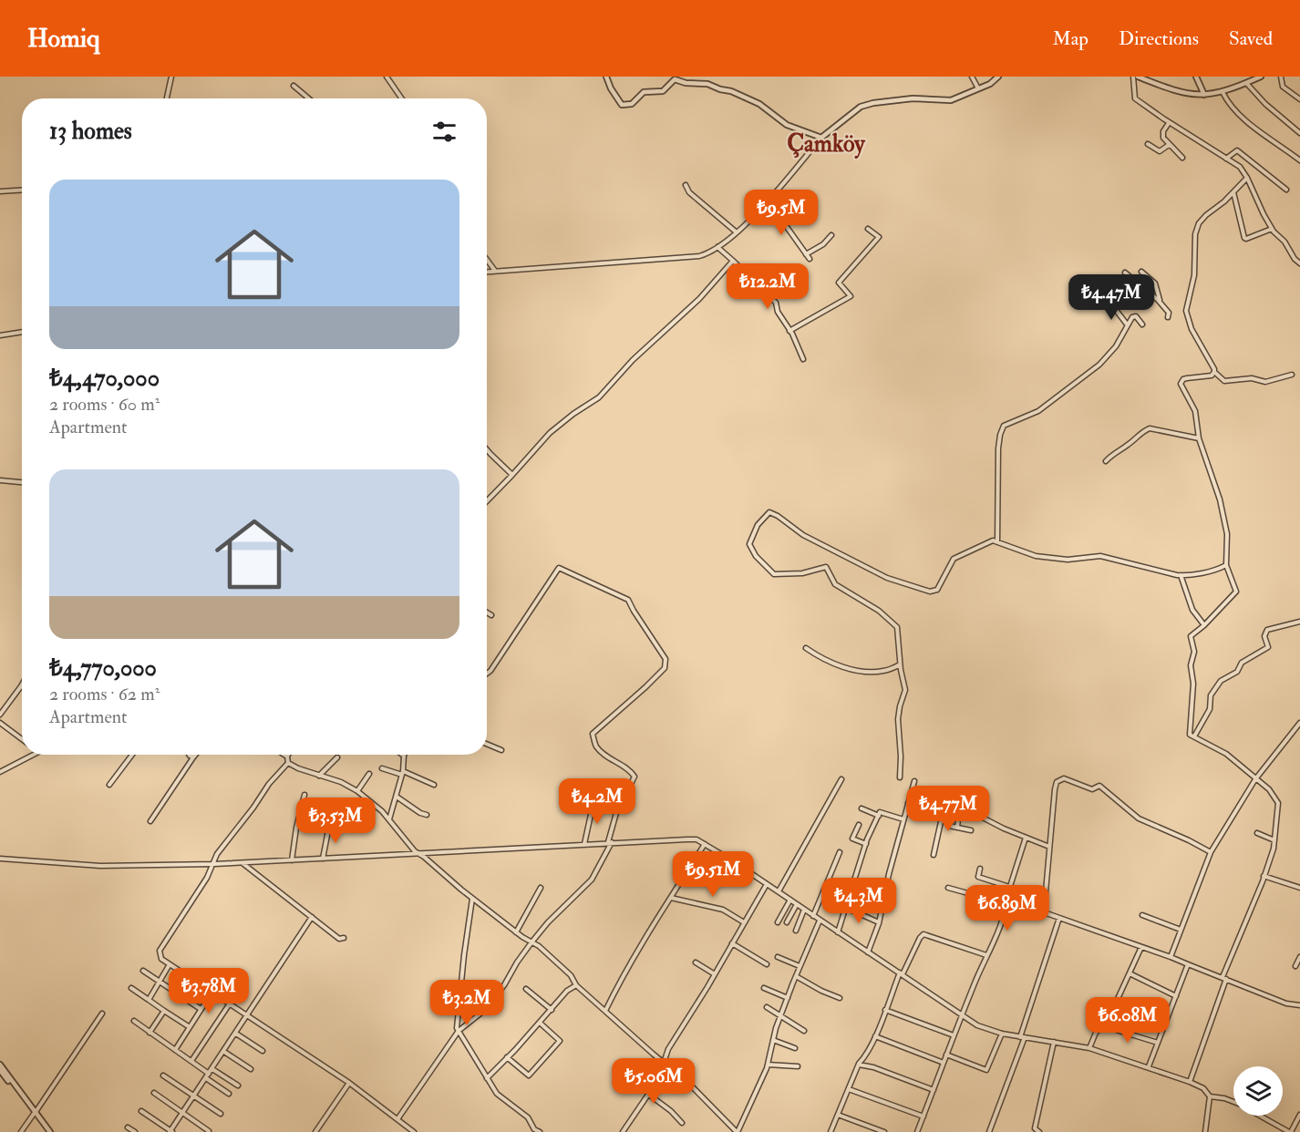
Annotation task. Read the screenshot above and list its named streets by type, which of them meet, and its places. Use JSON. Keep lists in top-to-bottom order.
{
  "districts": ["Çamköy"],
  "page": {
    "header": "Homiq",
    "nav": ["Map", "Directions", "Saved"],
    "heading": "13 homes",
    "list": [
      {
        "name": "₺4,470,000",
        "note": "2 rooms · 60 m² · Apartment"
      },
      {
        "name": "₺4,770,000",
        "note": "2 rooms · 62 m² · Apartment"
      }
    ],
    "price": [
      "₺9.5M",
      "₺12.2M",
      "₺4.47M",
      "₺4.2M",
      "₺4.77M",
      "₺3.53M",
      "₺9.51M",
      "₺4.3M",
      "₺6.89M",
      "₺3.78M",
      "₺3.2M",
      "₺6.08M",
      "₺5.06M"
    ]
  }
}
